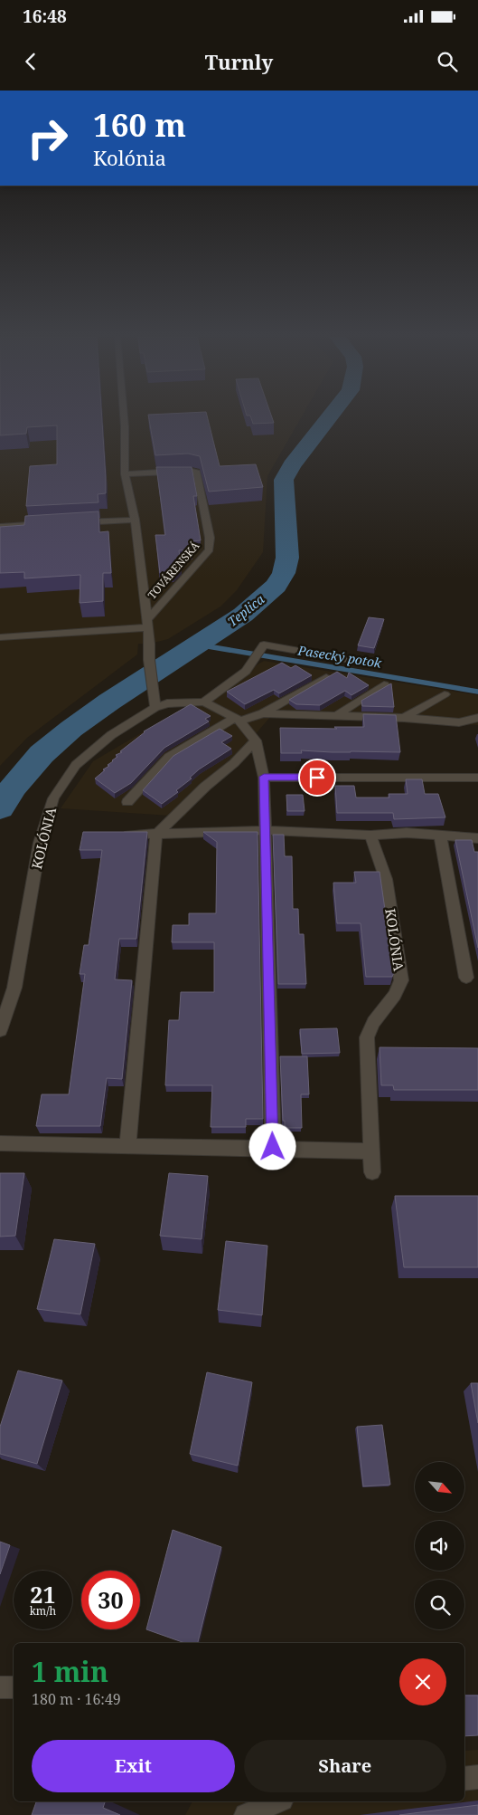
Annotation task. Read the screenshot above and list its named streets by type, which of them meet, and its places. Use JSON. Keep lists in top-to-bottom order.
{
  "streets": {
    "street": ["TOVÁRENSKÁ", "KOLÓNIA"]
  },
  "crossings": [
    ["TOVÁRENSKÁ", "KOLÓNIA"]
  ],
  "water": ["Teplica", "Pasecký potok"],
  "north": "bottom right",
  "page": {
    "status": "16:48",
    "header": "Turnly",
    "turn": ["160 m", "Kolónia"],
    "speed": "21 km/h",
    "limit": "30",
    "heading": ["1 min", "180 m · 16:49"],
    "buttons": ["Exit", "Share"]
  }
}
